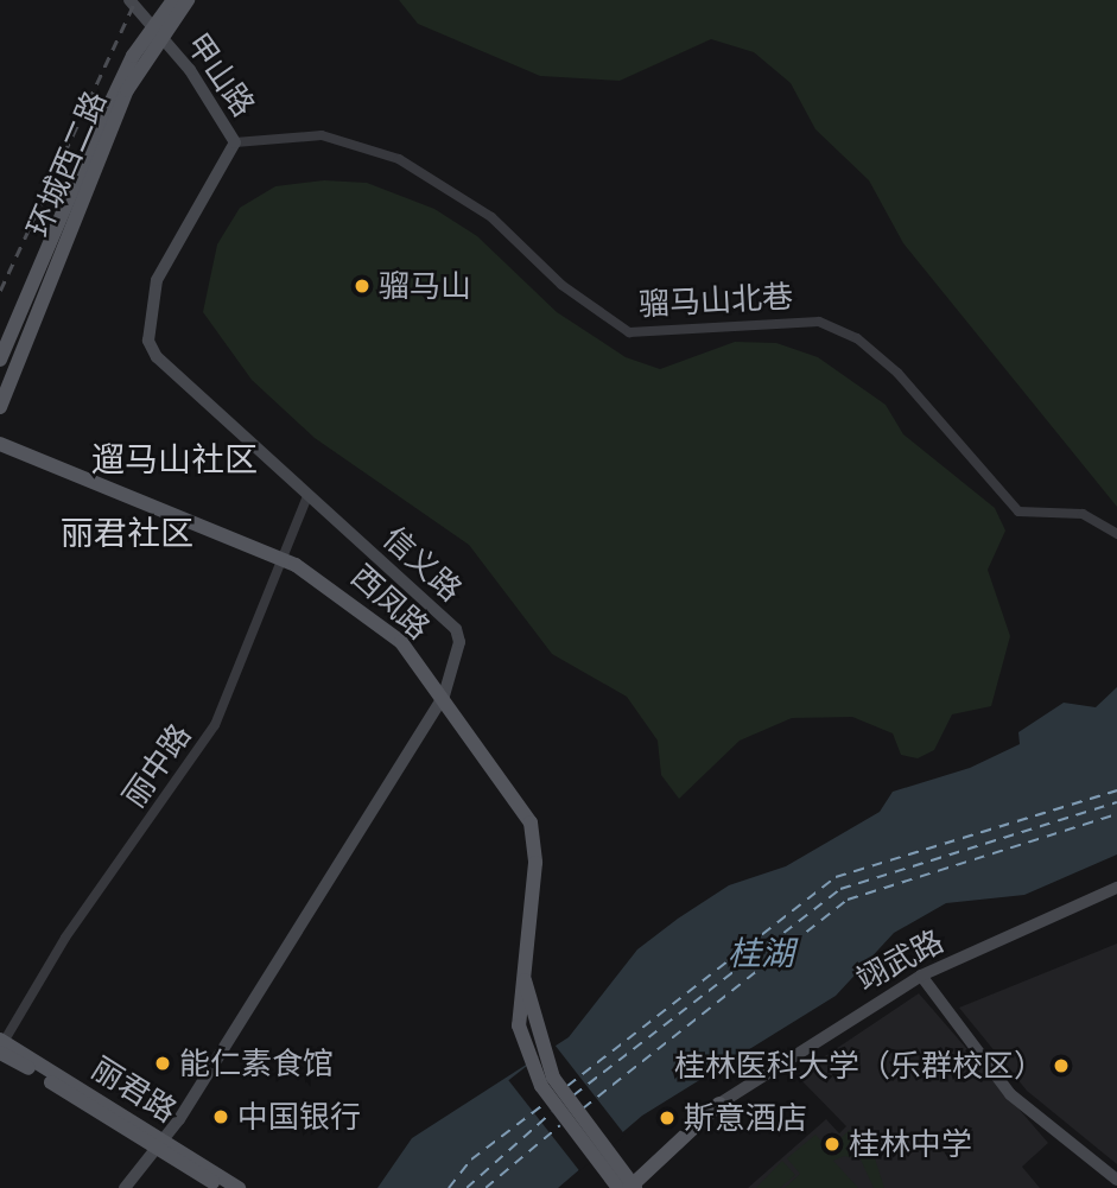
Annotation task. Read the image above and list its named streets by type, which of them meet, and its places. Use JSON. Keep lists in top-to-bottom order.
{
  "streets": {
    "main road": [
      "环城西二路",
      "西凤路",
      "翊武路",
      "丽君路"
    ],
    "street": [
      "甲山路",
      "骝马山北巷",
      "信义路",
      "丽中路"
    ]
  },
  "crossings": [
    ["甲山路", "骝马山北巷"],
    ["甲山路", "信义路"],
    ["骝马山北巷", "信义路"],
    ["信义路", "西凤路"],
    ["信义路", "丽中路"],
    ["信义路", "丽君路"],
    ["西凤路", "丽中路"],
    ["西凤路", "翊武路"],
    ["丽中路", "丽君路"]
  ],
  "districts": ["遛马山社区", "丽君社区"],
  "water": ["桂湖"],
  "places": [
    "骝马山",
    "能仁素食馆",
    "桂林医科大学（乐群校区）",
    "中国银行",
    "斯意酒店",
    "桂林中学"
  ]
}
